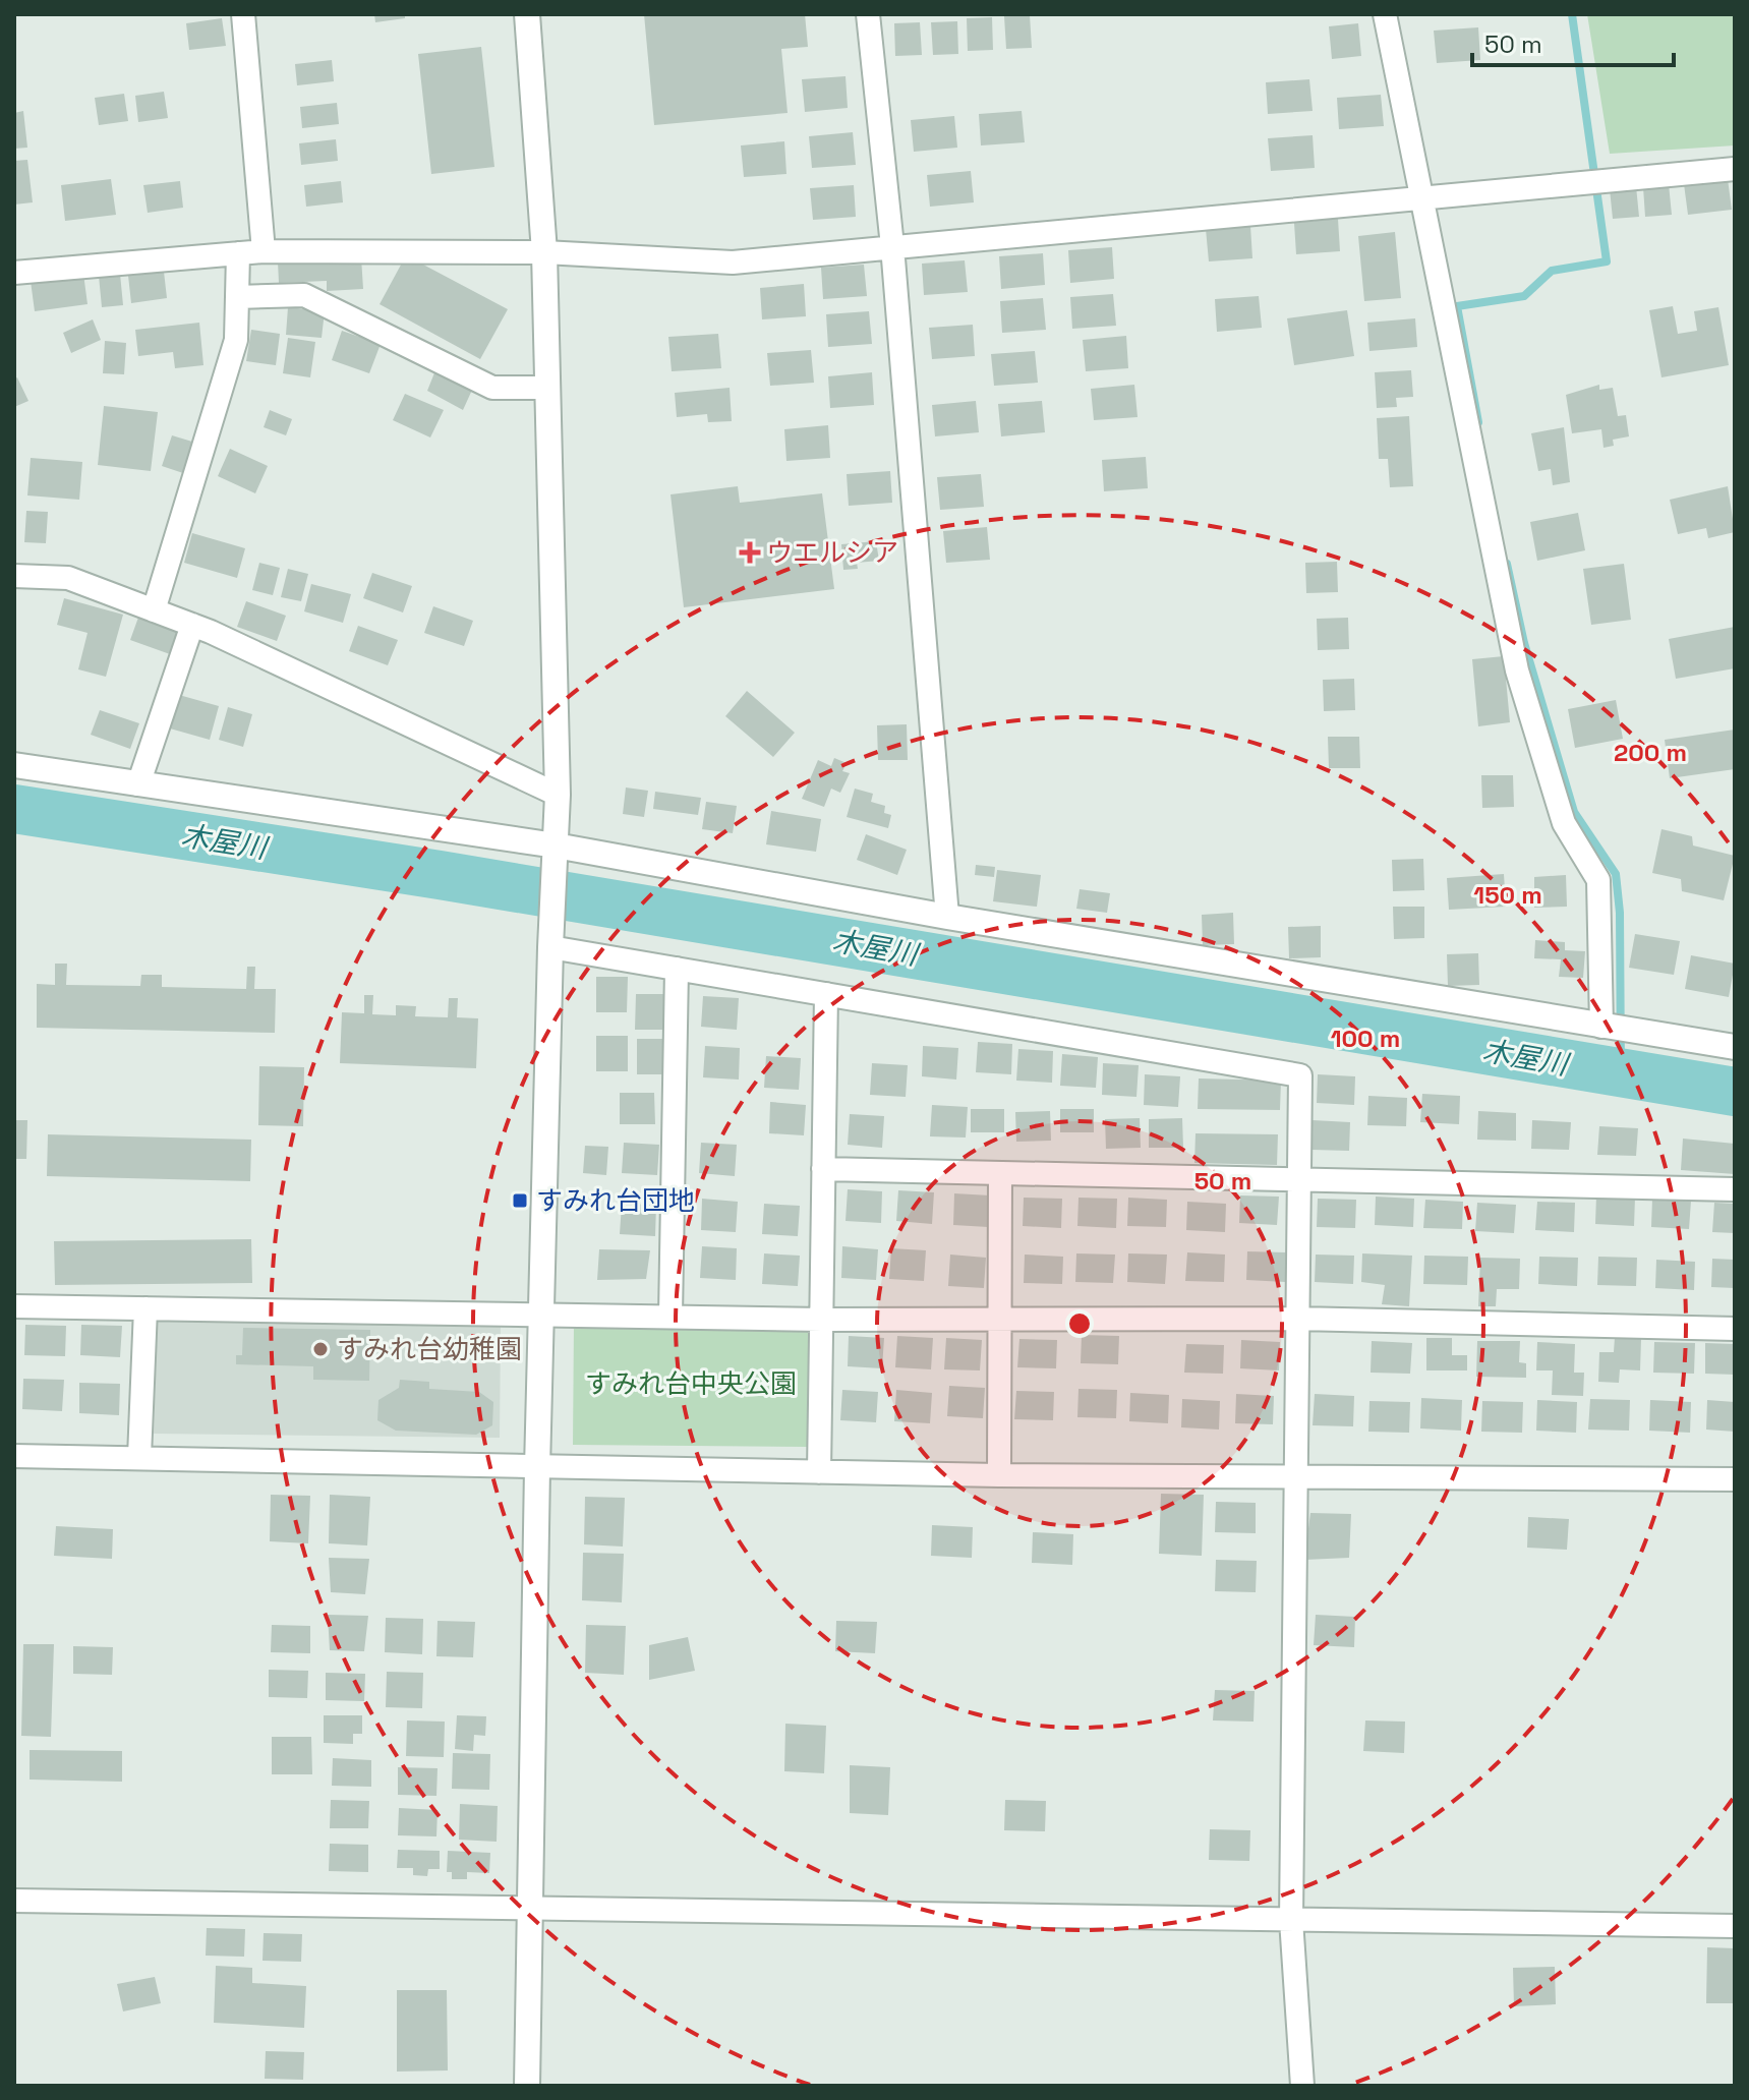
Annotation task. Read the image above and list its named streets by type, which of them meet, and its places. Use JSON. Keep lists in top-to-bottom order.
{
  "water": ["木屋川"],
  "parks": ["すみれ台中央公園"],
  "places": {
    "health": ["ウエルシア"],
    "transit": ["すみれ台団地"],
    "other": ["すみれ台幼稚園"]
  },
  "scale_bar": "50 m",
  "rings": [
    "200 m",
    "150 m",
    "100 m",
    "50 m"
  ]
}
